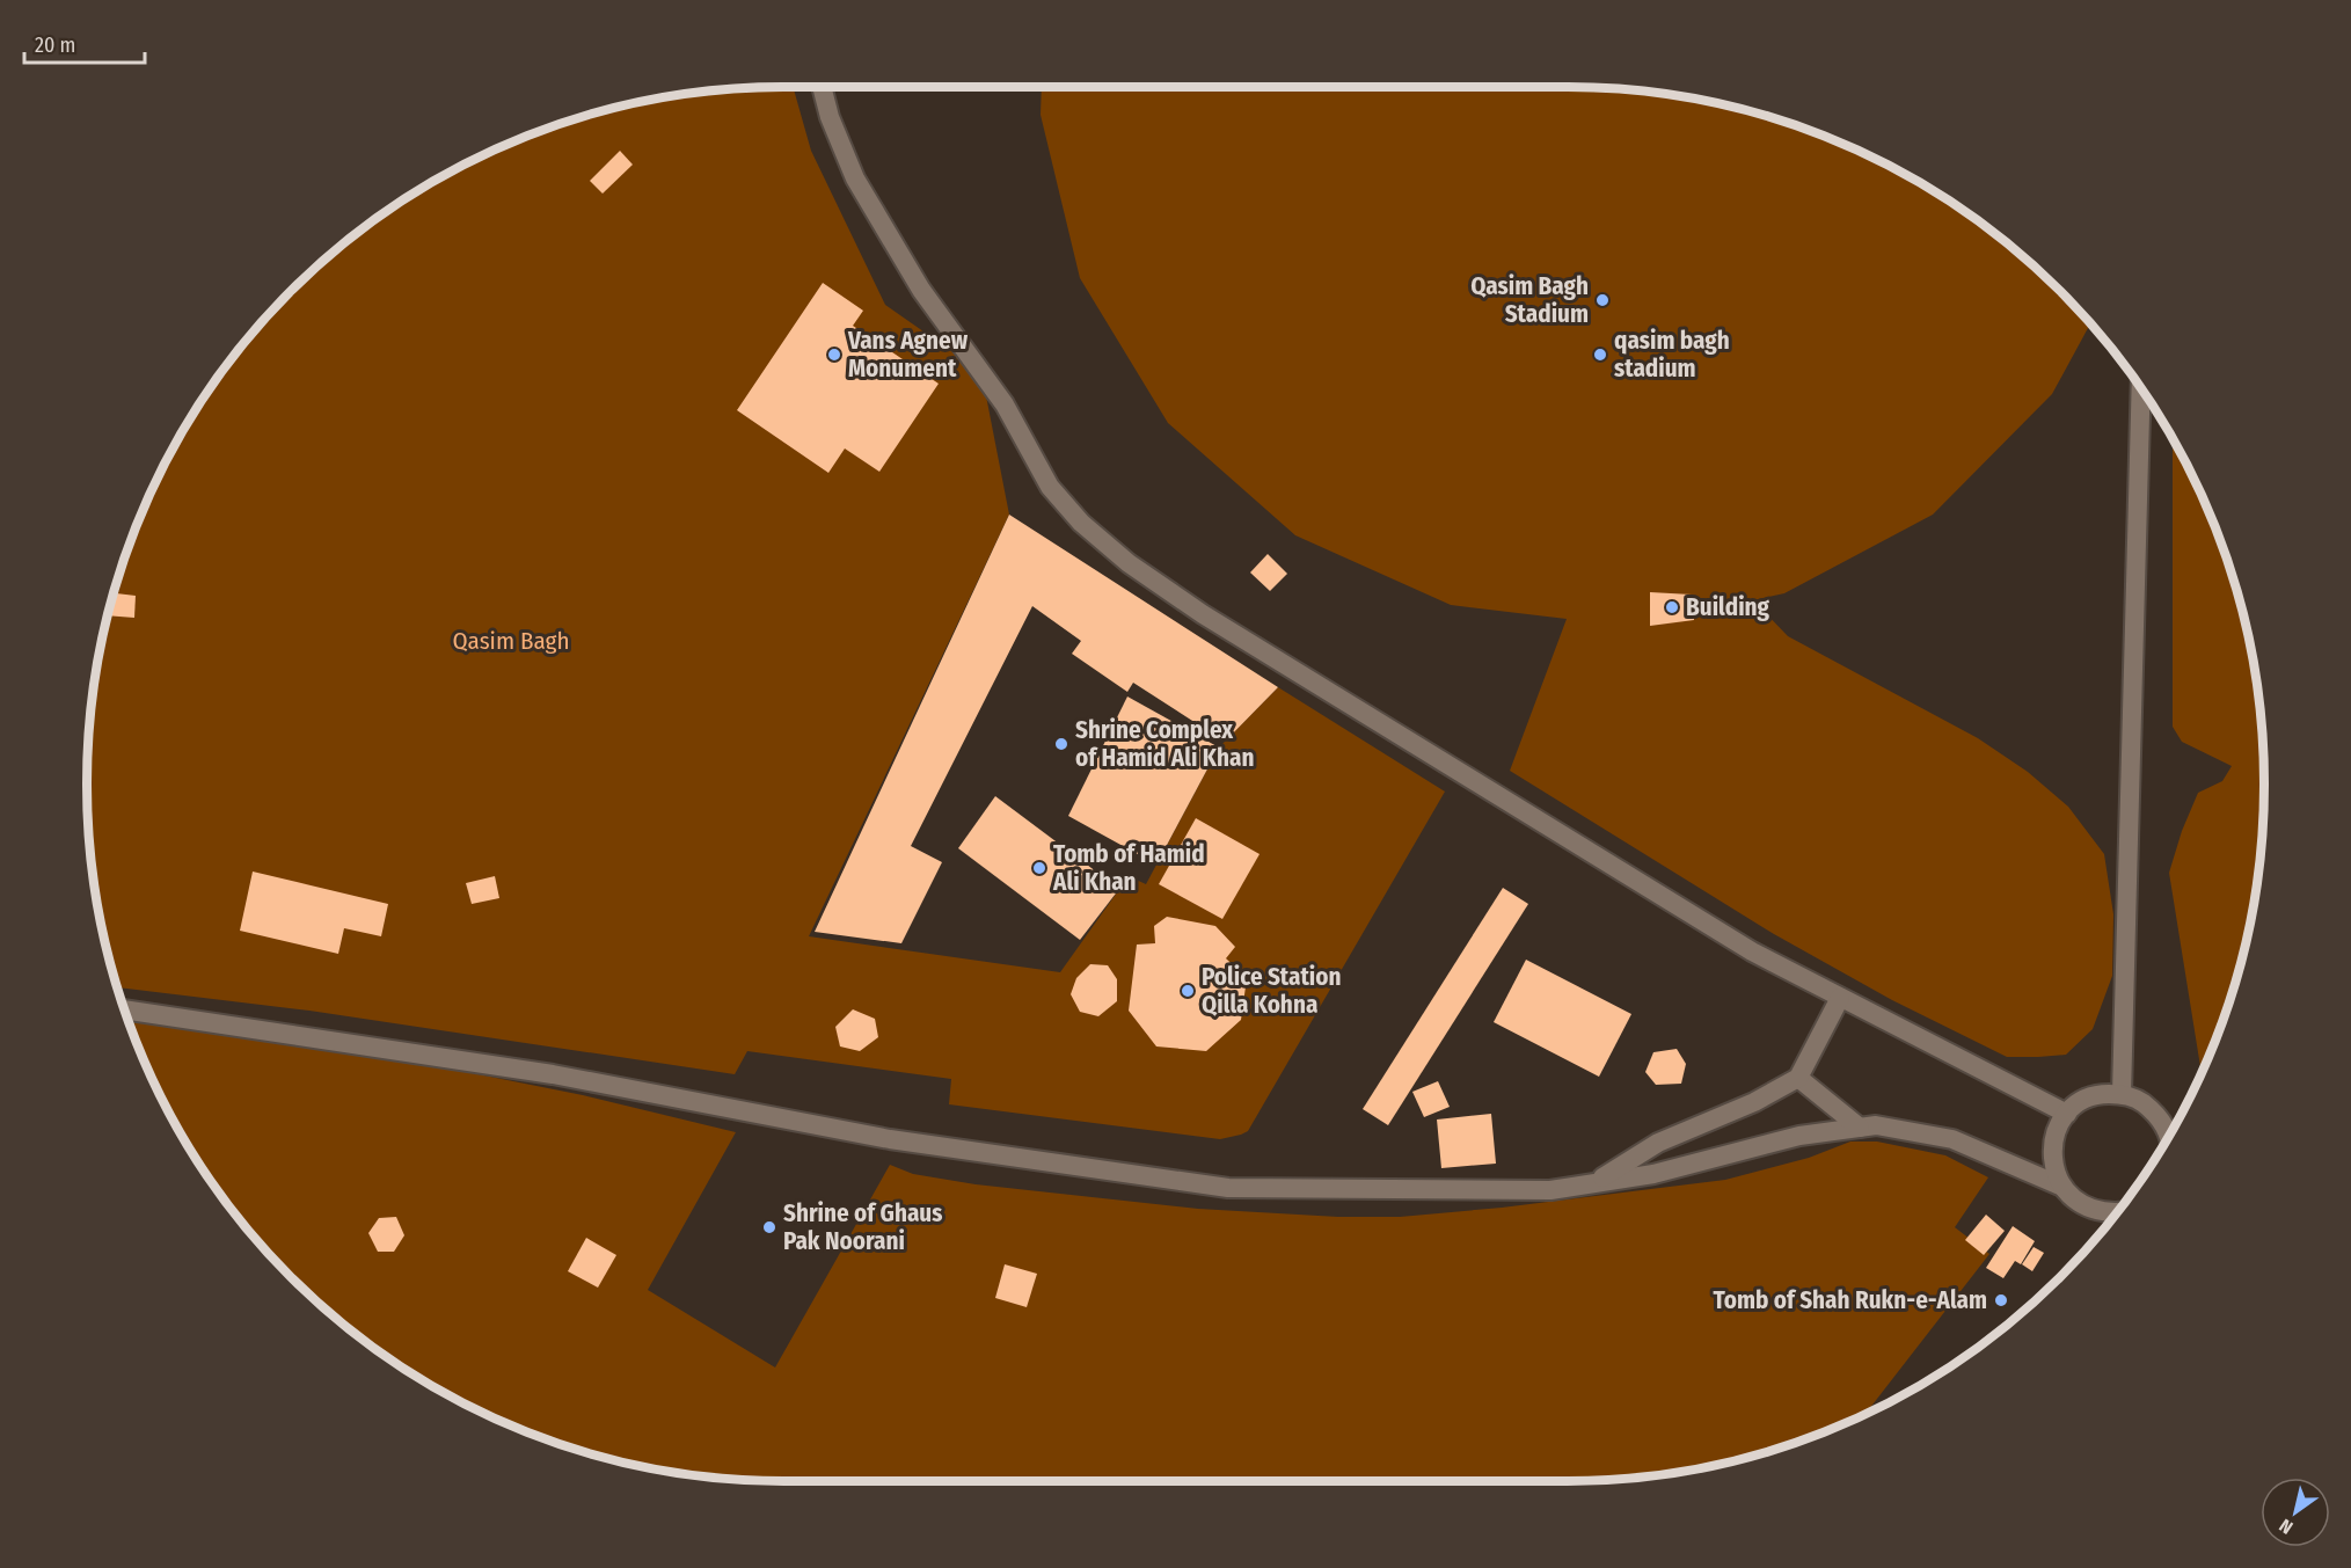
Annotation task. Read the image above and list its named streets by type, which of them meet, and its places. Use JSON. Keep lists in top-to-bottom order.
{
  "parks": ["Qasim Bagh"],
  "places": [
    "Qasim Bagh Stadium",
    "Vans Agnew Monument",
    "qasim bagh stadium",
    "Building",
    "Shrine Complex of Hamid Ali Khan",
    "Tomb of Hamid Ali Khan",
    "Police Station Qilla Kohna",
    "Shrine of Ghaus Pak Noorani",
    "Tomb of Shah Rukn-e-Alam"
  ],
  "scale_bar": "20 m",
  "north": "bottom left"
}
